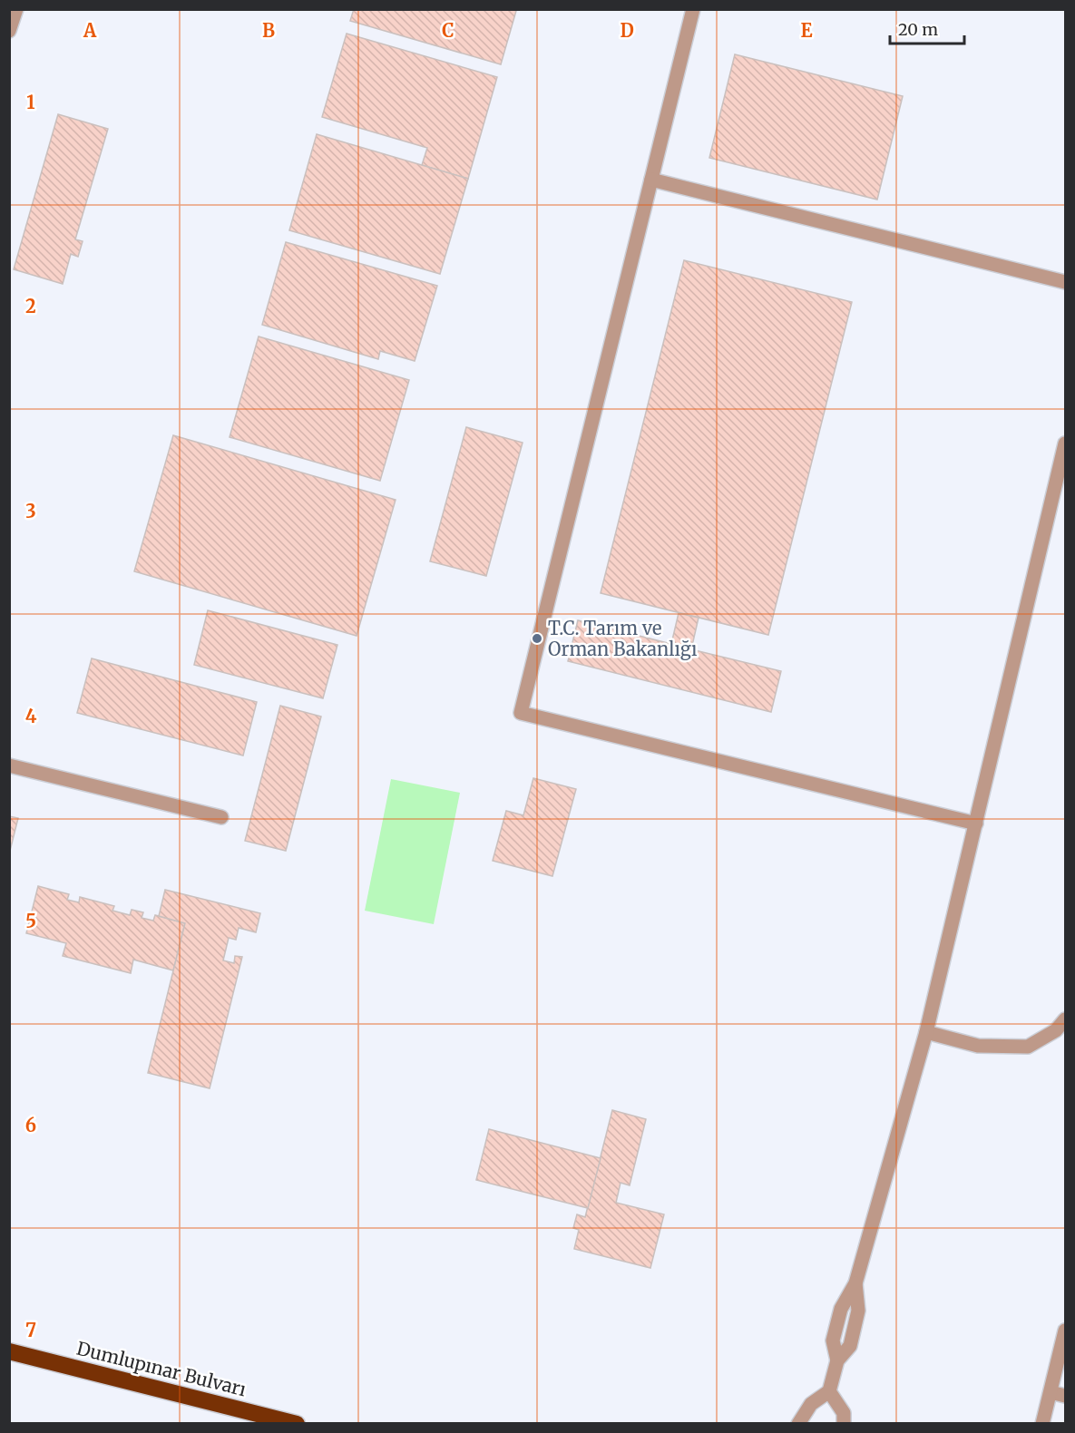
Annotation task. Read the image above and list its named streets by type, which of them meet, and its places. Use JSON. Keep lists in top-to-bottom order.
{
  "streets": {
    "highway": ["Dumlupınar Bulvarı"]
  },
  "places": ["T.C. Tarım ve Orman Bakanlığı"],
  "scale_bar": "20 m",
  "grid": {
    "columns": [
      "A",
      "B",
      "C",
      "D",
      "E"
    ],
    "rows": [
      "1",
      "2",
      "3",
      "4",
      "5",
      "6",
      "7"
    ]
  }
}
